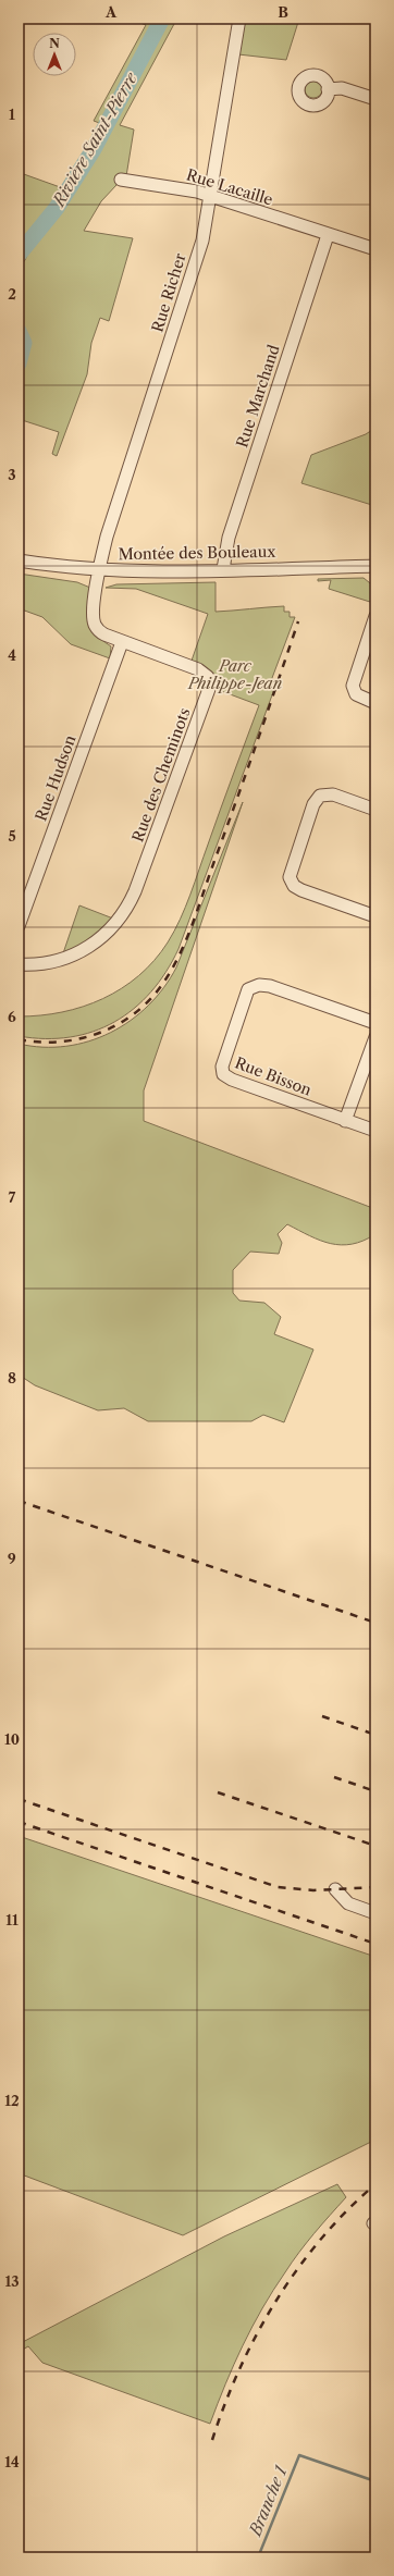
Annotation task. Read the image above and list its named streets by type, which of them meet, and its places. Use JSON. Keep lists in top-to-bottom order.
{
  "streets": {
    "street": [
      "Rue Lacaille",
      "Rue Richer",
      "Rue Marchand",
      "Montée des Bouleaux",
      "Rue des Cheminots",
      "Rue Hudson",
      "Rue Bisson"
    ]
  },
  "crossings": [
    ["Rue Lacaille", "Rue Richer"],
    ["Rue Lacaille", "Rue Marchand"],
    ["Rue Richer", "Montée des Bouleaux"],
    ["Rue Richer", "Rue des Cheminots"],
    ["Rue Marchand", "Montée des Bouleaux"],
    ["Montée des Bouleaux", "Rue des Cheminots"],
    ["Rue des Cheminots", "Rue Hudson"]
  ],
  "water": ["Rivière Saint-Pierre", "Branche 1"],
  "parks": ["Parc Philippe-Jean"],
  "north": "top",
  "grid": {
    "columns": ["A", "B"],
    "rows": [
      "1",
      "2",
      "3",
      "4",
      "5",
      "6",
      "7",
      "8",
      "9",
      "10",
      "11",
      "12",
      "13",
      "14"
    ]
  }
}
